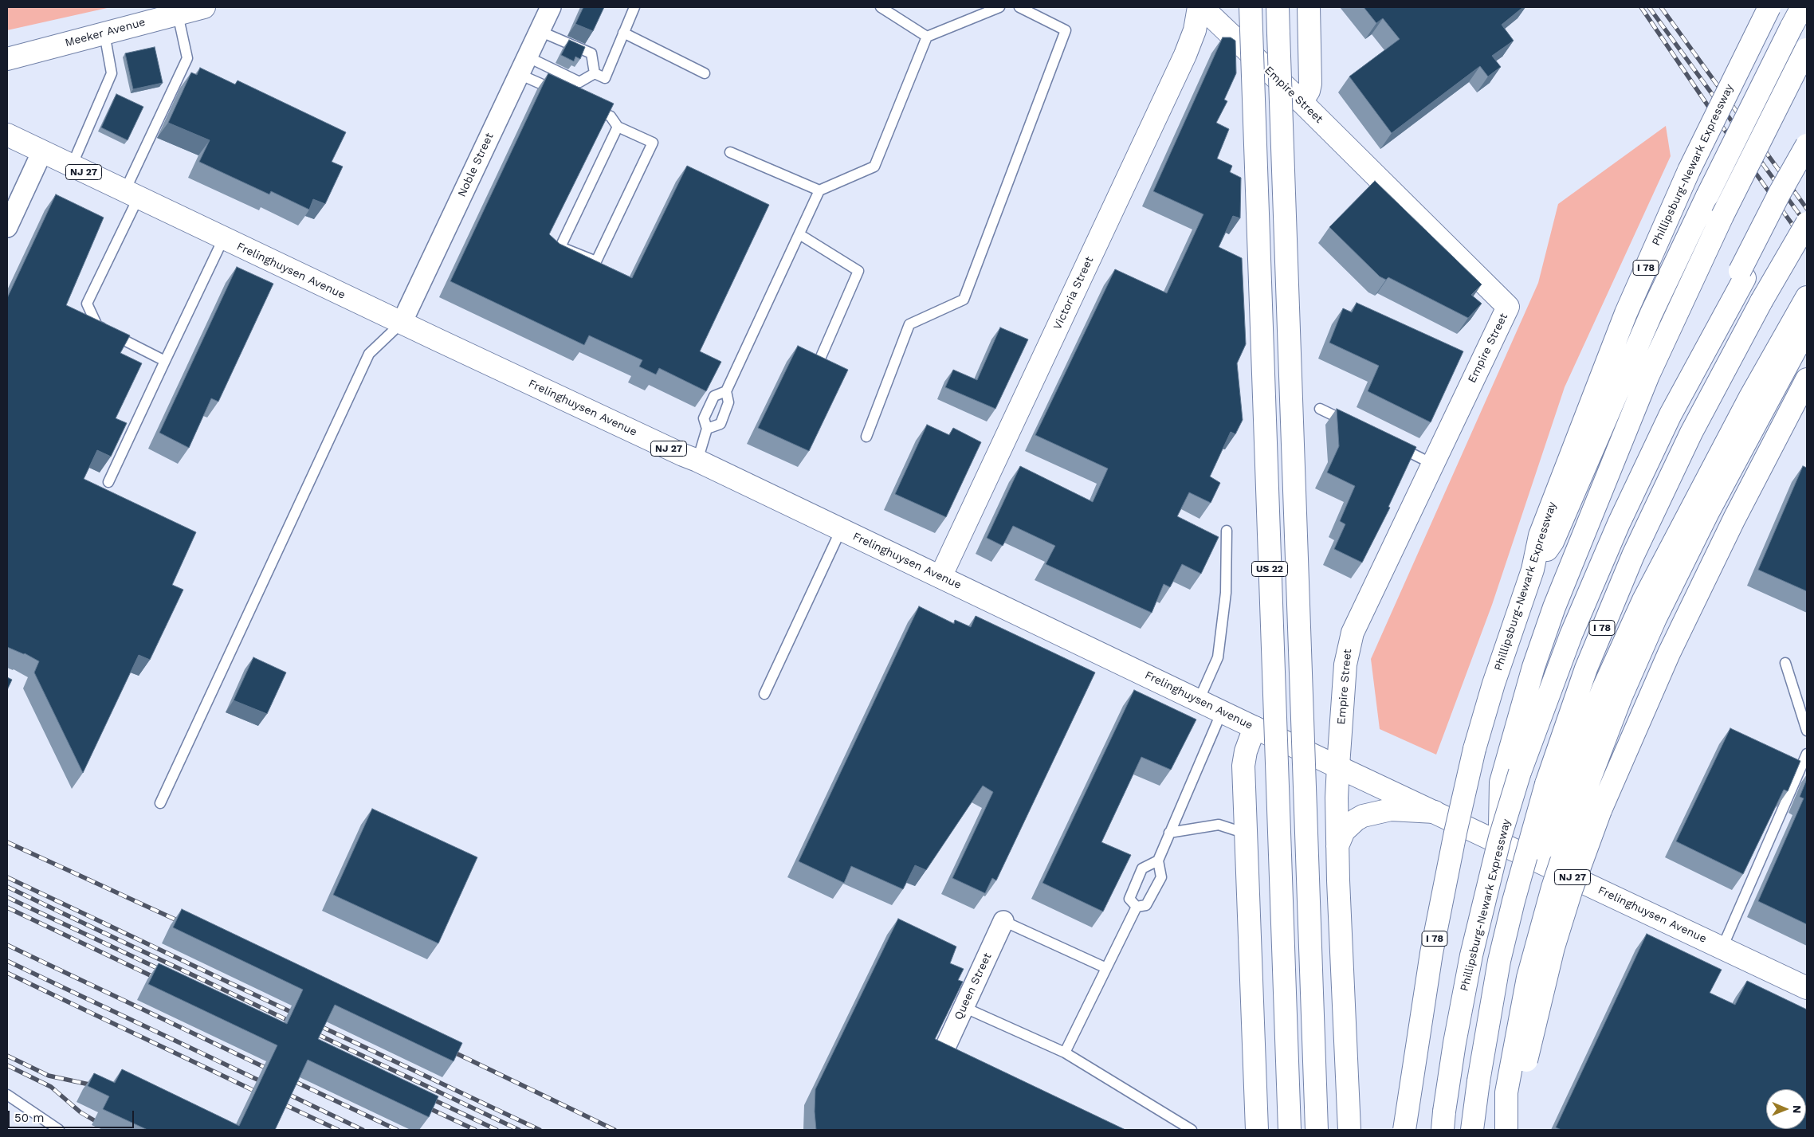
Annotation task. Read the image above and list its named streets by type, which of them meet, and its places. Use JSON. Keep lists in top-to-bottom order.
{
  "streets": {
    "main road": [
      "Meeker Avenue",
      "Empire Street",
      "Phillipsburg-Newark Expressway",
      "NJ 27",
      "I 78",
      "Frelinghuysen Avenue",
      "Victoria Street",
      "US 22"
    ],
    "street": ["Noble Street", "Queen Street"]
  },
  "crossings": [
    ["Empire Street", "Frelinghuysen Avenue"],
    ["Empire Street", "Victoria Street"],
    ["Noble Street", "Frelinghuysen Avenue"],
    ["Frelinghuysen Avenue", "Victoria Street"]
  ],
  "scale_bar": "50 m",
  "north": "right"
}
